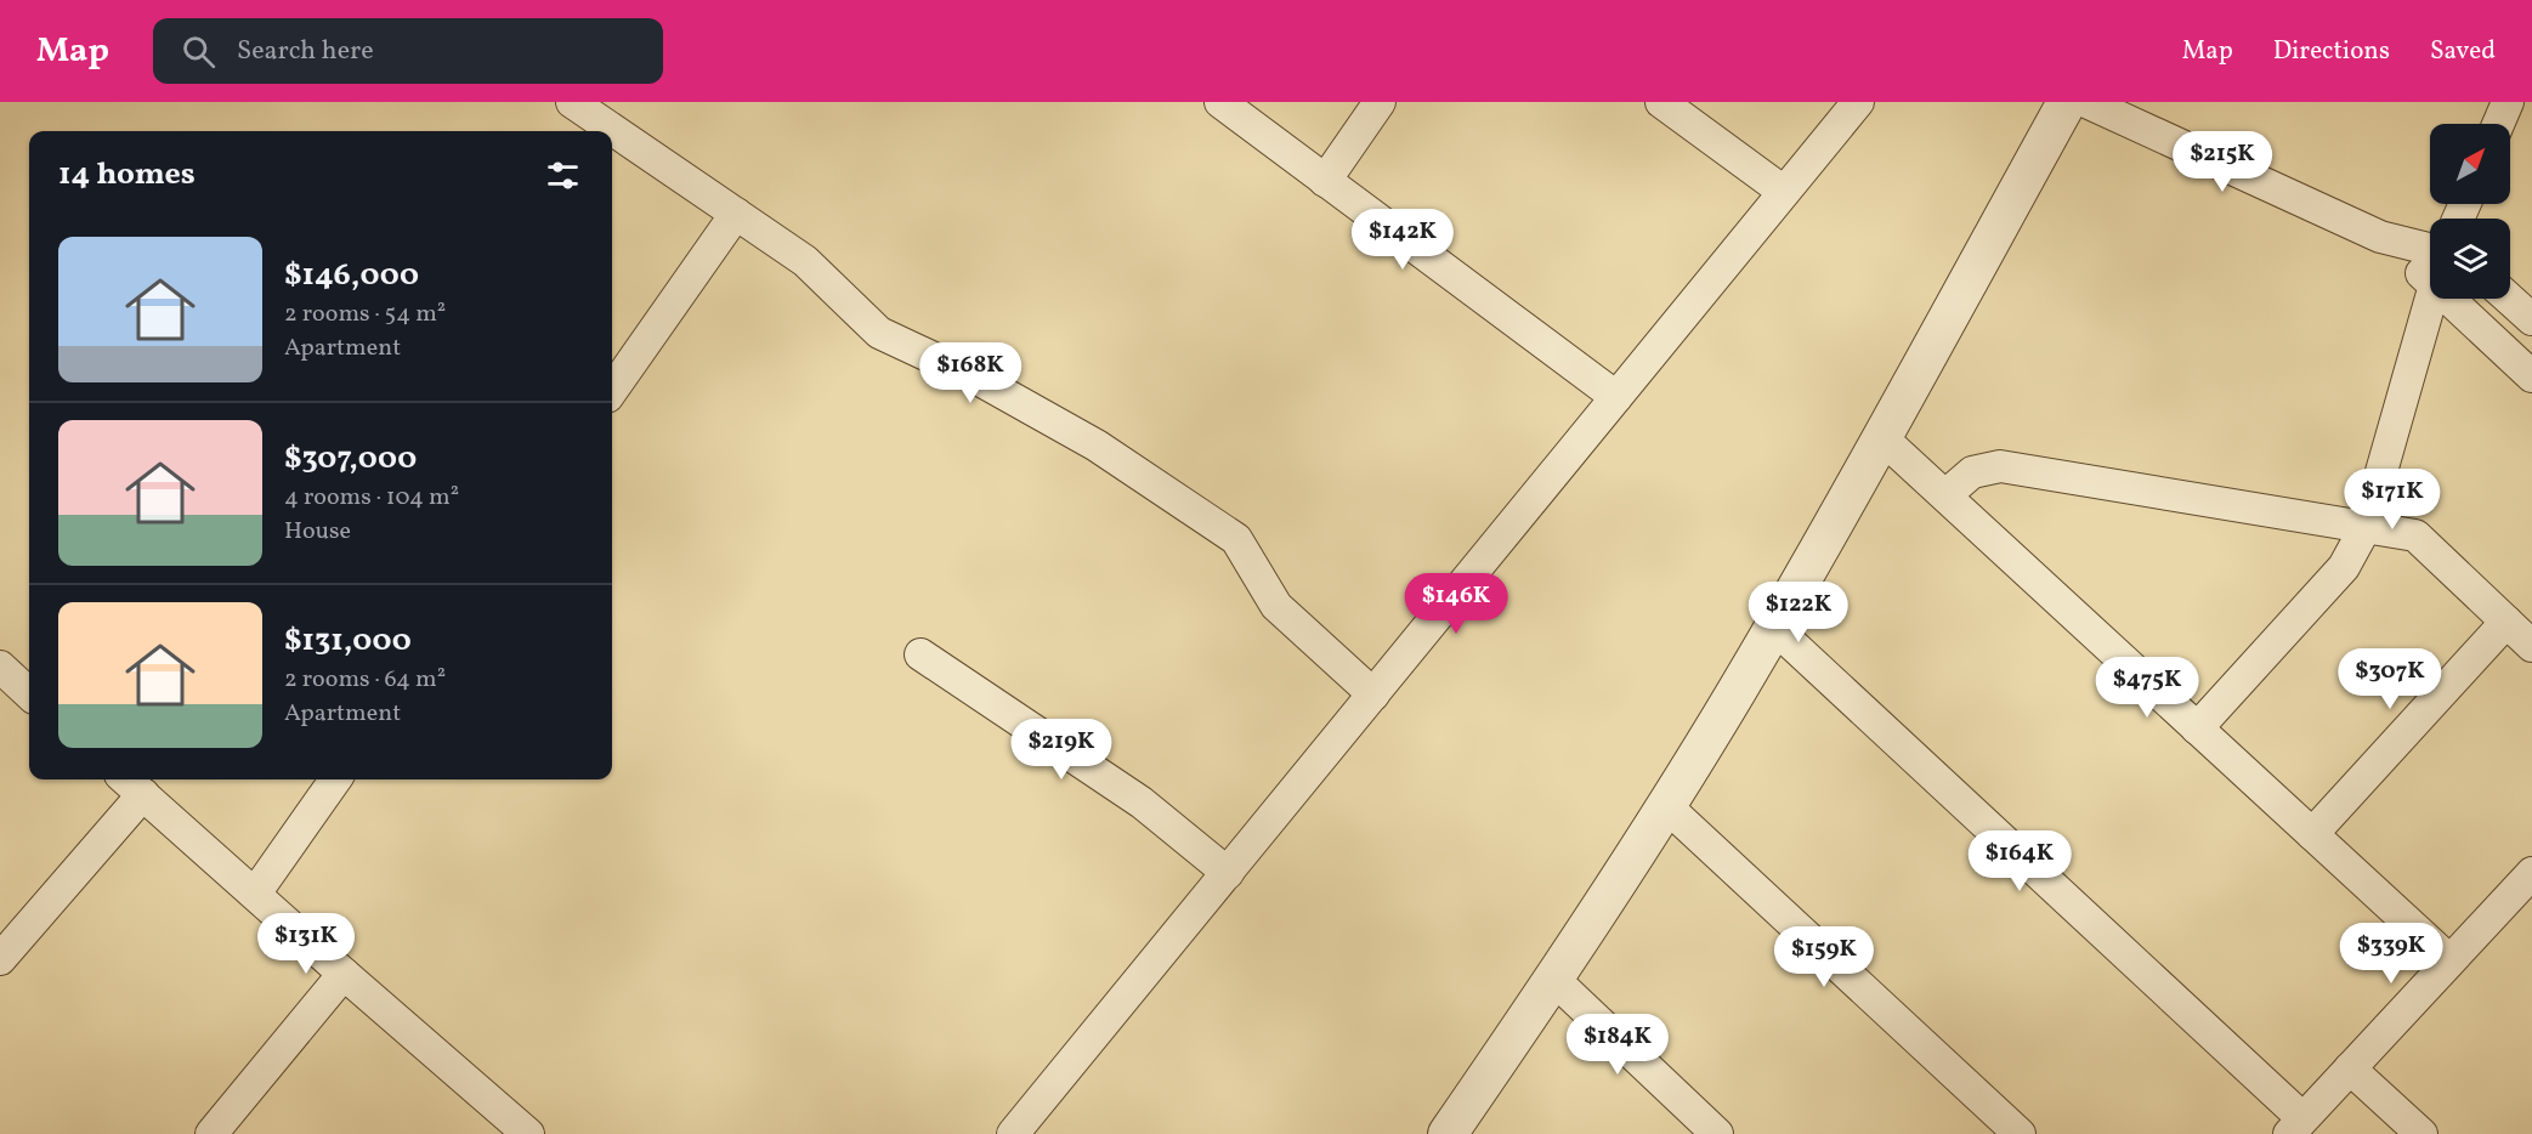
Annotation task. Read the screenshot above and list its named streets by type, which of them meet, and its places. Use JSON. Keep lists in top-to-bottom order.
{
  "north": "top right",
  "page": {
    "header": "Map",
    "search": "Search here",
    "nav": ["Map", "Directions", "Saved"],
    "price": [
      "$215K",
      "$142K",
      "$168K",
      "$171K",
      "$146K",
      "$122K",
      "$307K",
      "$475K",
      "$219K",
      "$164K",
      "$131K",
      "$339K",
      "$159K",
      "$184K"
    ],
    "heading": "14 homes",
    "list": [
      {
        "name": "$146,000",
        "note": "2 rooms · 54 m² · Apartment"
      },
      {
        "name": "$307,000",
        "note": "4 rooms · 104 m² · House"
      },
      {
        "name": "$131,000",
        "note": "2 rooms · 64 m² · Apartment"
      }
    ]
  }
}
